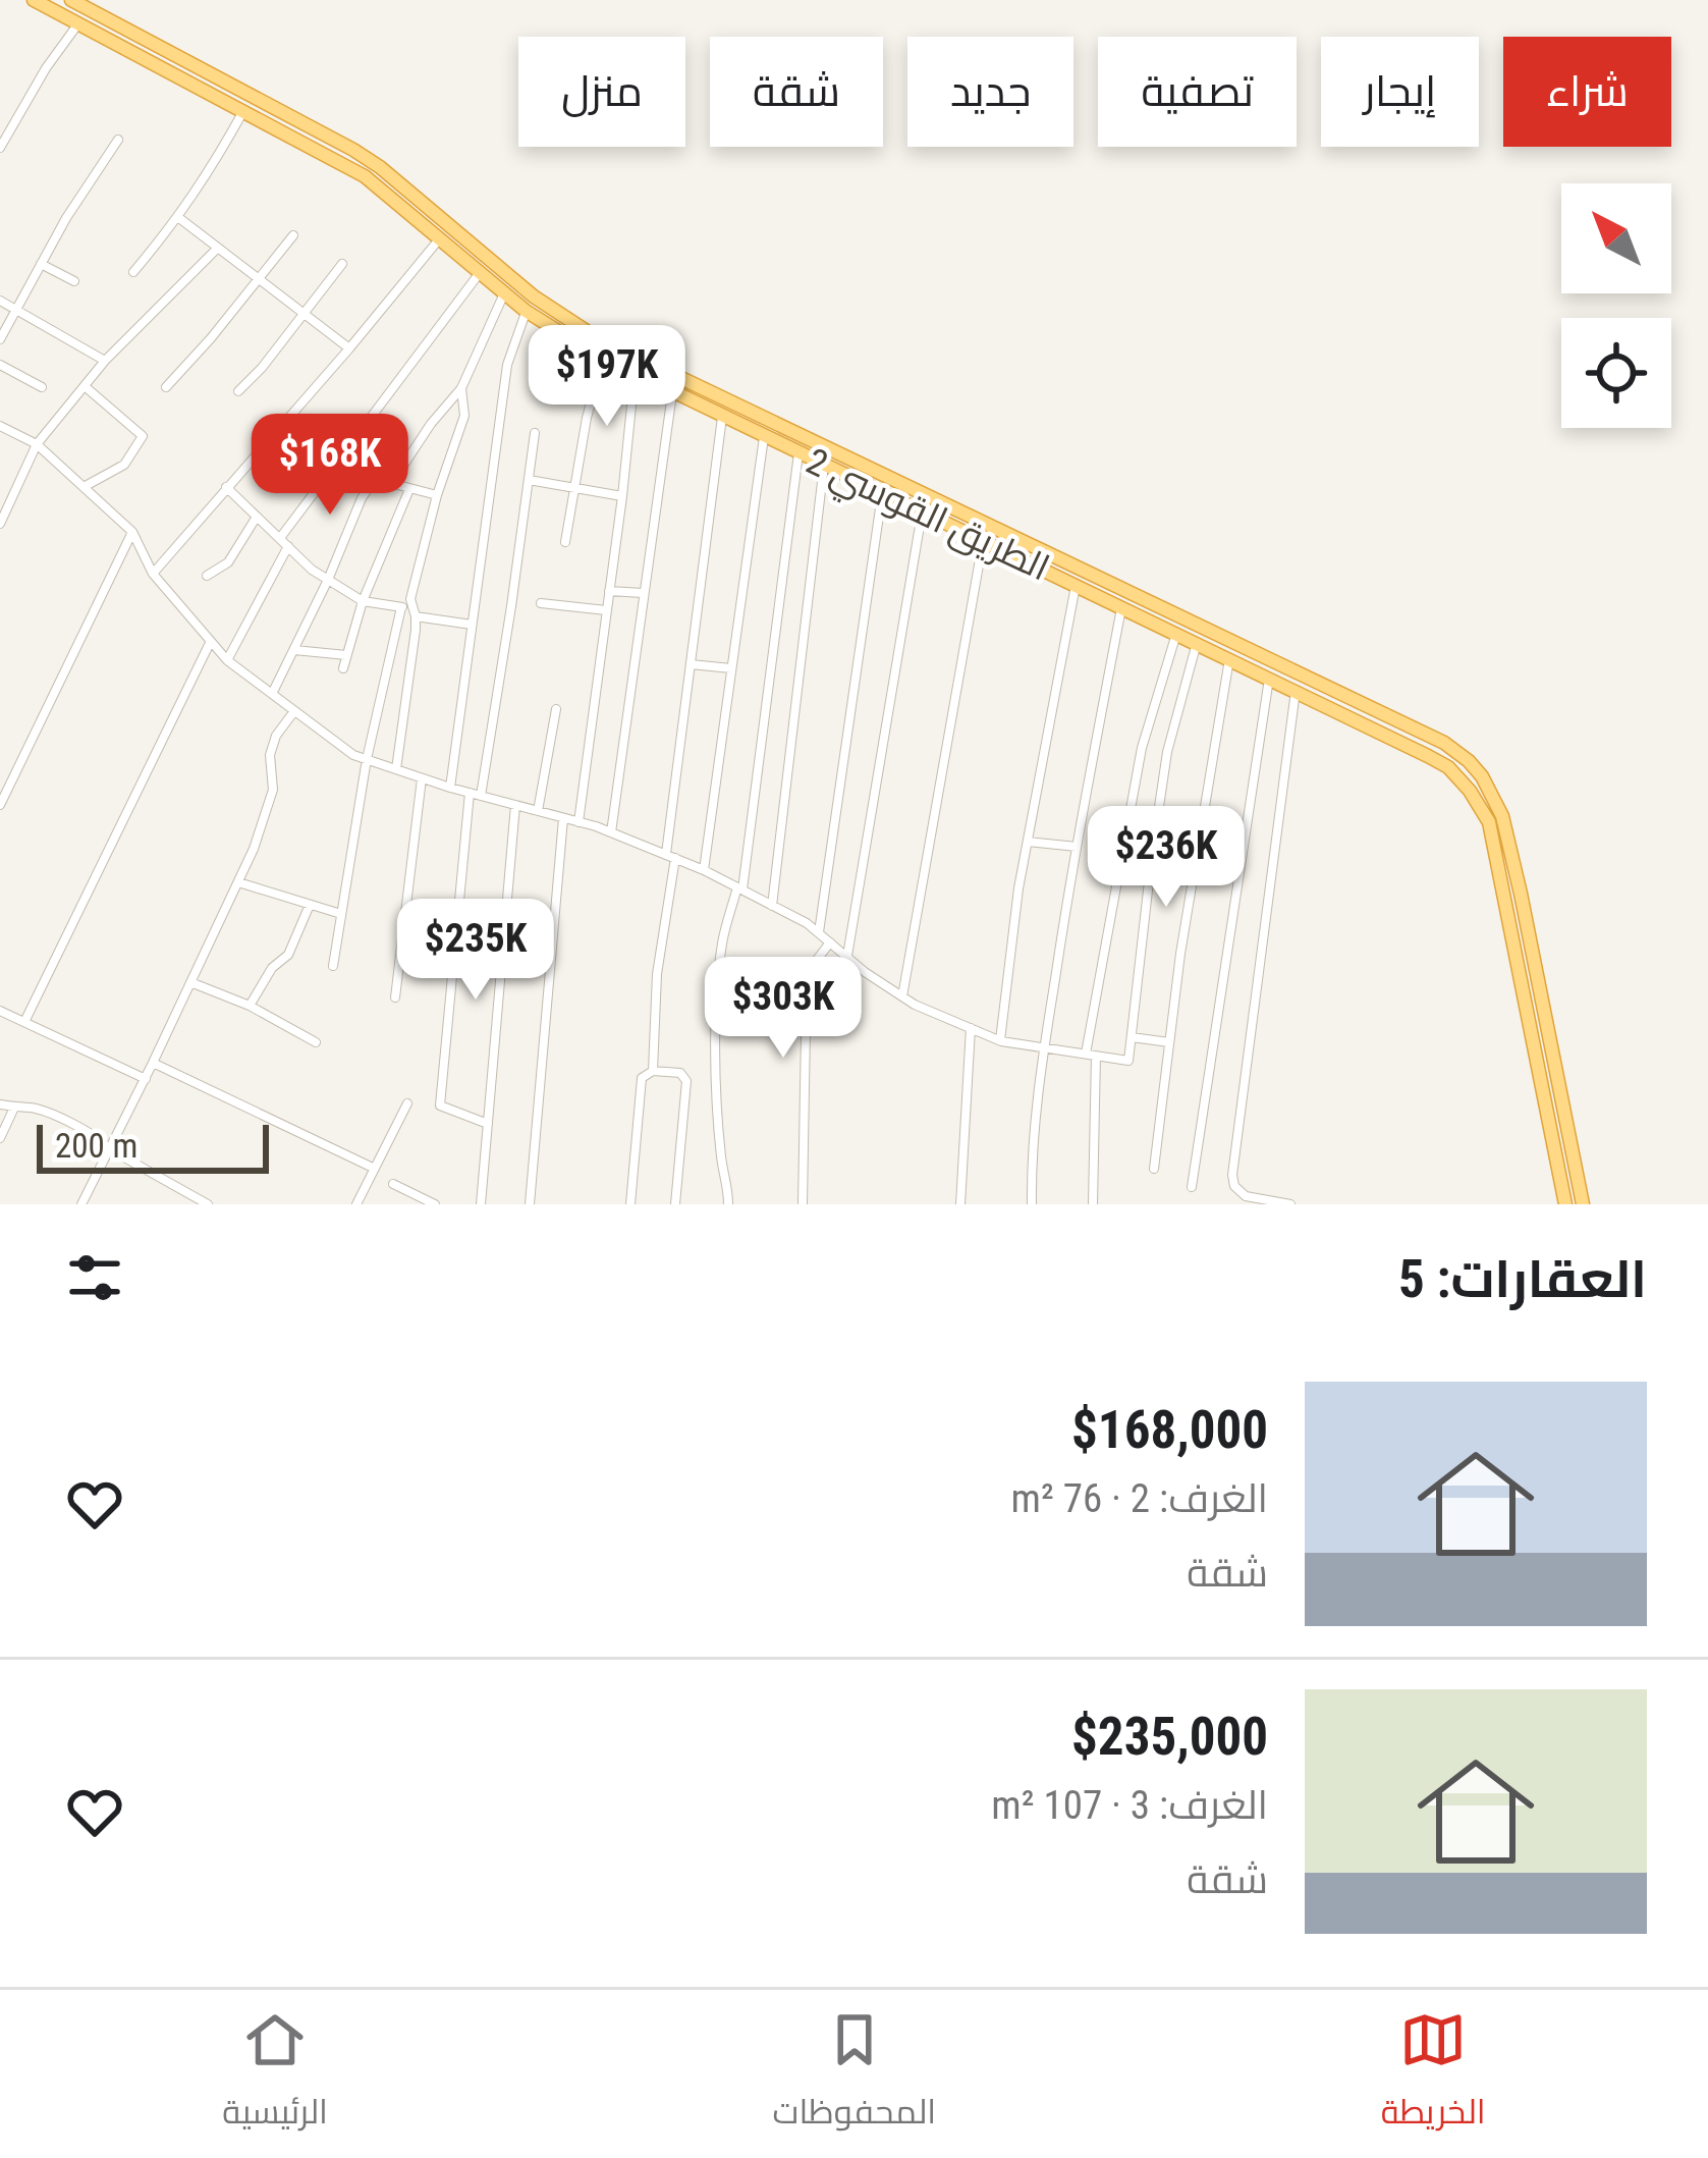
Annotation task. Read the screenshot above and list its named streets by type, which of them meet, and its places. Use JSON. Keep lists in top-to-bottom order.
{
  "streets": {
    "highway": ["الطريق القوسي 2"]
  },
  "scale_bar": "200 m",
  "north": "top left",
  "page": {
    "chip": [
      "شراء",
      "إيجار",
      "تصفية",
      "جديد",
      "شقة",
      "منزل"
    ],
    "price": [
      "$197K",
      "$168K",
      "$236K",
      "$235K",
      "$303K"
    ],
    "scale": "200 m",
    "heading": "العقارات: 5",
    "list": [
      {
        "name": "$168,000",
        "note": "الغرف: 2 · 76 m² · شقة"
      },
      {
        "name": "$235,000",
        "note": "الغرف: 3 · 107 m² · شقة"
      }
    ],
    "tabs": ["الخريطة", "المحفوظات", "الرئيسية"]
  }
}
